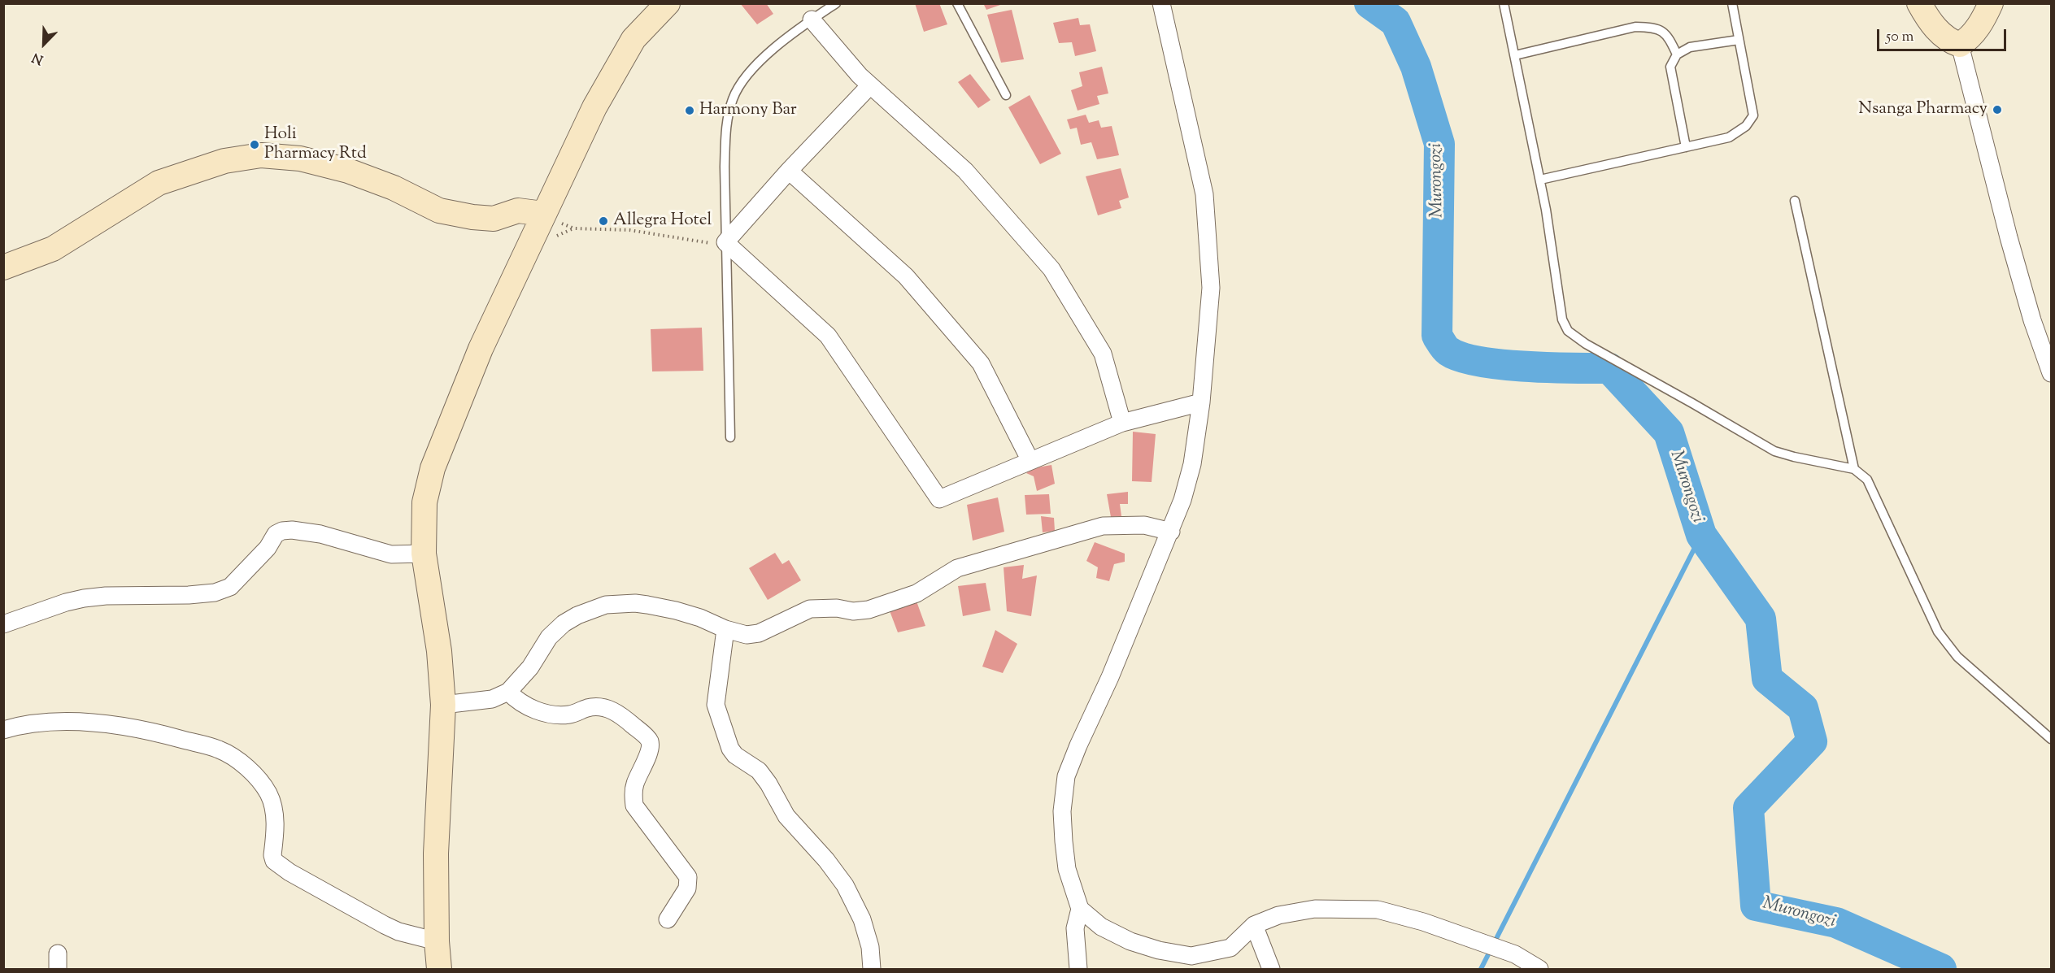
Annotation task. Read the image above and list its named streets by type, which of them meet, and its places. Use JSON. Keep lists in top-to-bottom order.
{
  "water": ["Murongozi"],
  "places": [
    "Nsanga Pharmacy",
    "Harmony Bar",
    "Holi Pharmacy Rtd",
    "Allegra Hotel"
  ],
  "scale_bar": "50 m",
  "north": "bottom left"
}
